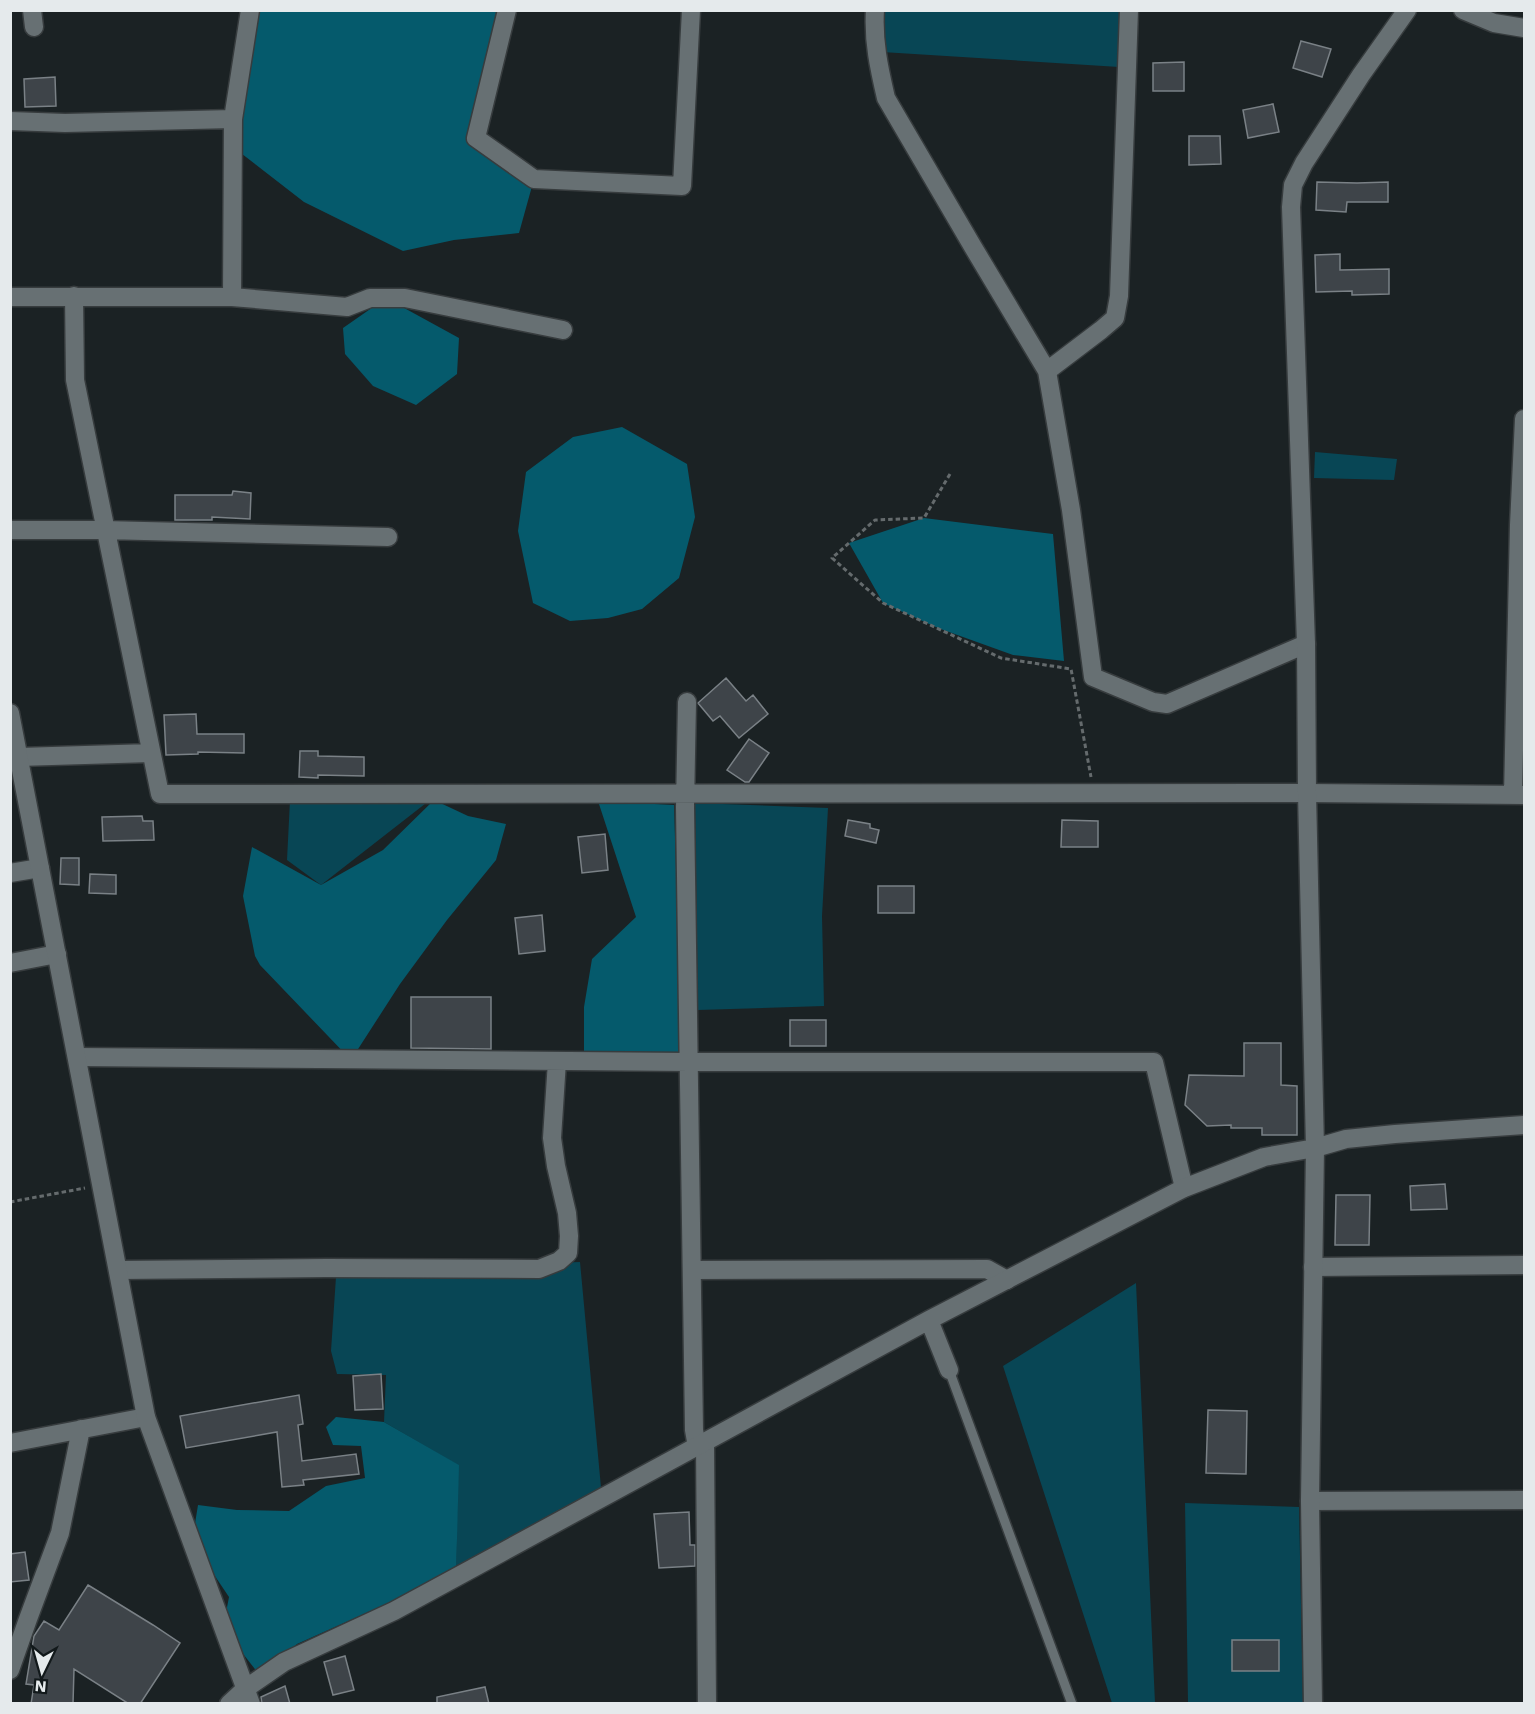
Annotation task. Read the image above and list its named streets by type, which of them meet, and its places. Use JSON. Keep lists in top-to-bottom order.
{
  "north": "bottom"
}
